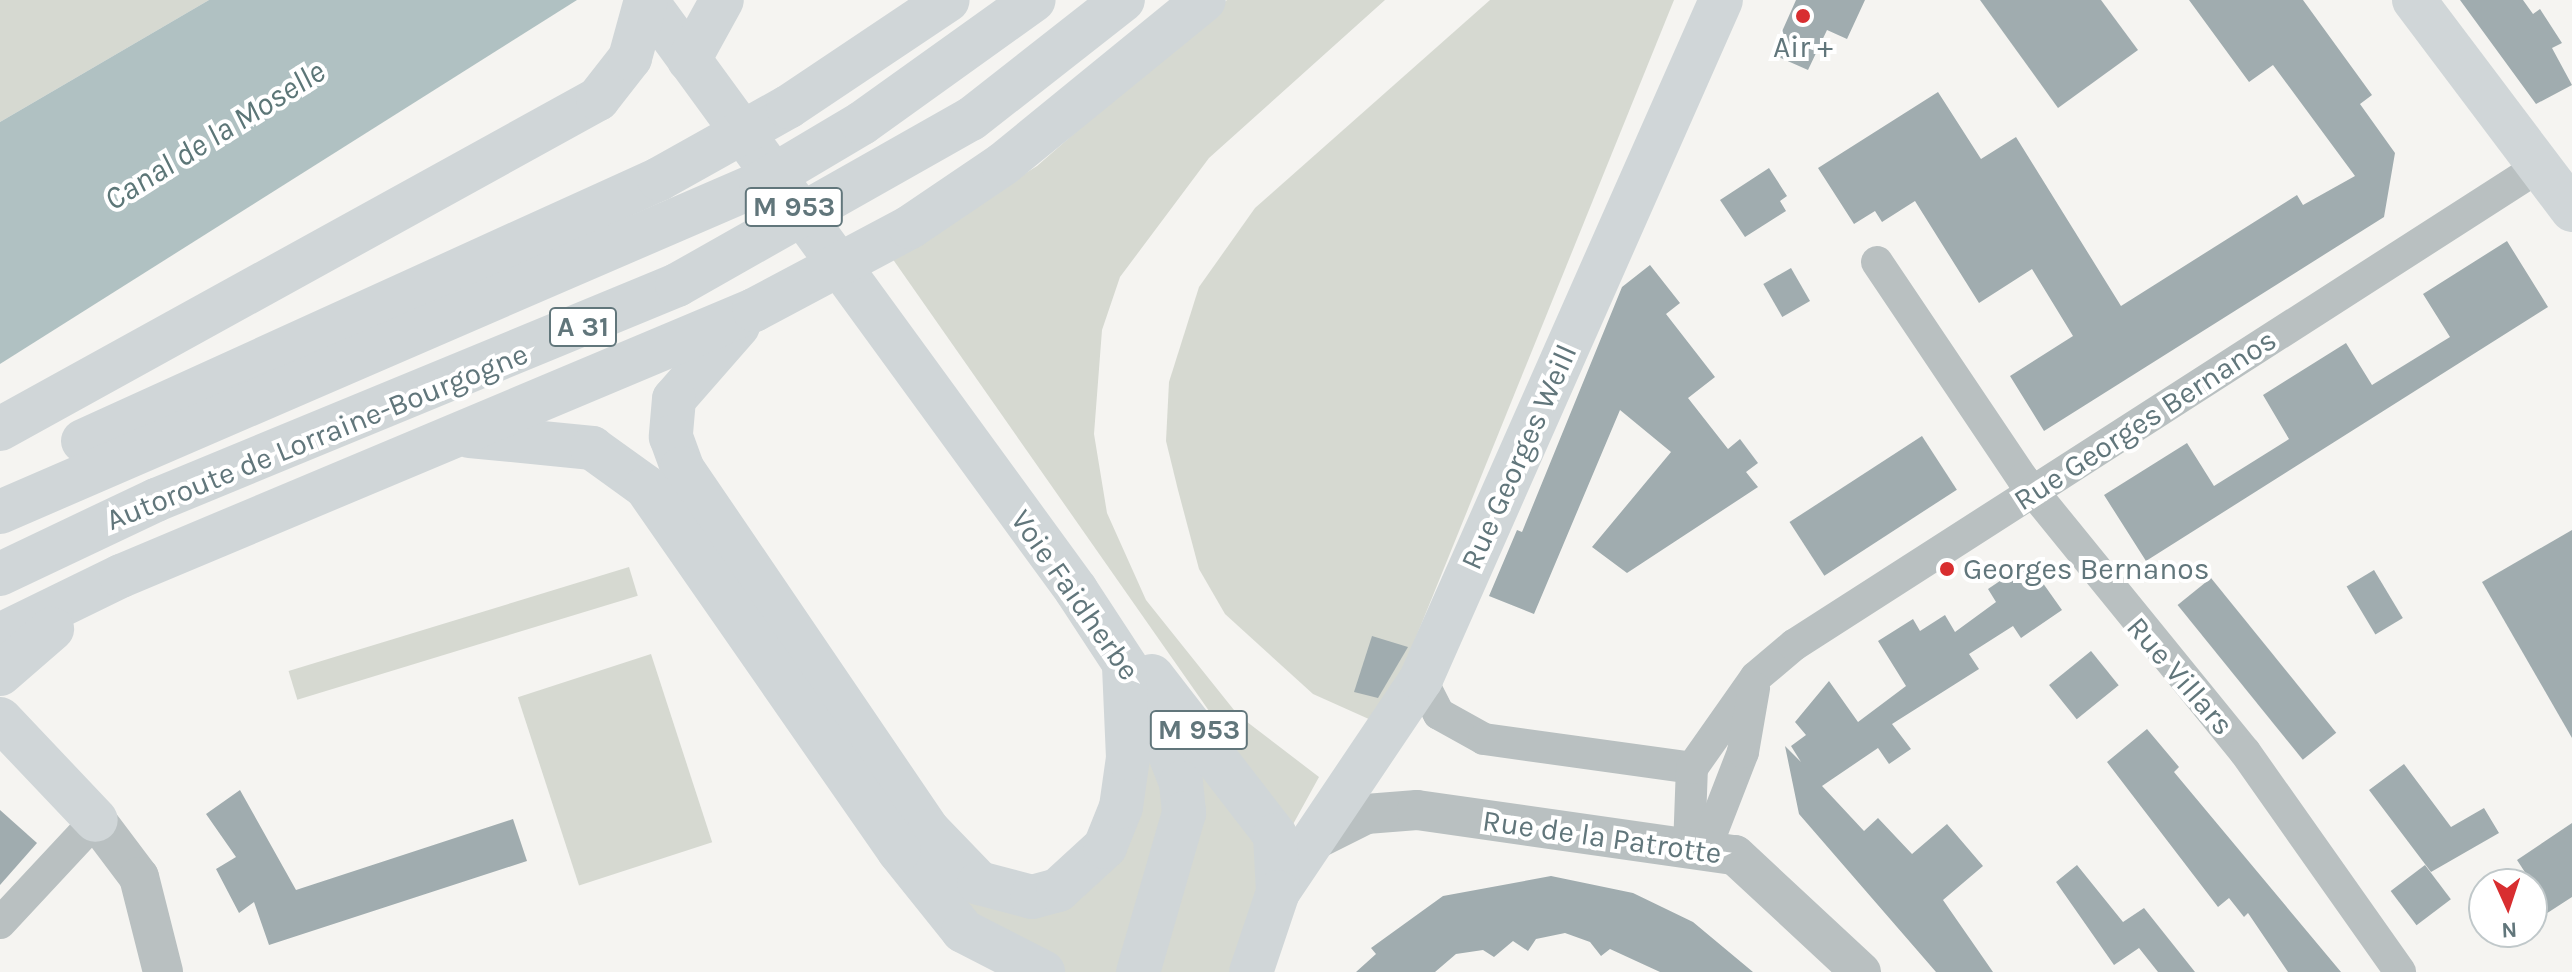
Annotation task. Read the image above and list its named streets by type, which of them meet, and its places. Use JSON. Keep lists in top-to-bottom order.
{
  "streets": {
    "main road": [
      "M 953",
      "A 31",
      "Autoroute de Lorraine-Bourgogne",
      "Rue Georges Weill",
      "Voie Faidherbe"
    ],
    "street": ["Rue Georges Bernanos", "Rue Villars", "Rue de la Patrotte"]
  },
  "crossings": [
    ["M 953", "Rue Georges Weill"],
    ["M 953", "Voie Faidherbe"],
    ["Rue Georges Bernanos", "Rue Villars"],
    ["Rue Georges Weill", "Rue de la Patrotte"]
  ],
  "water": ["Canal de la Moselle"],
  "places": ["Air +", "Georges Bernanos"],
  "north": "bottom"
}
